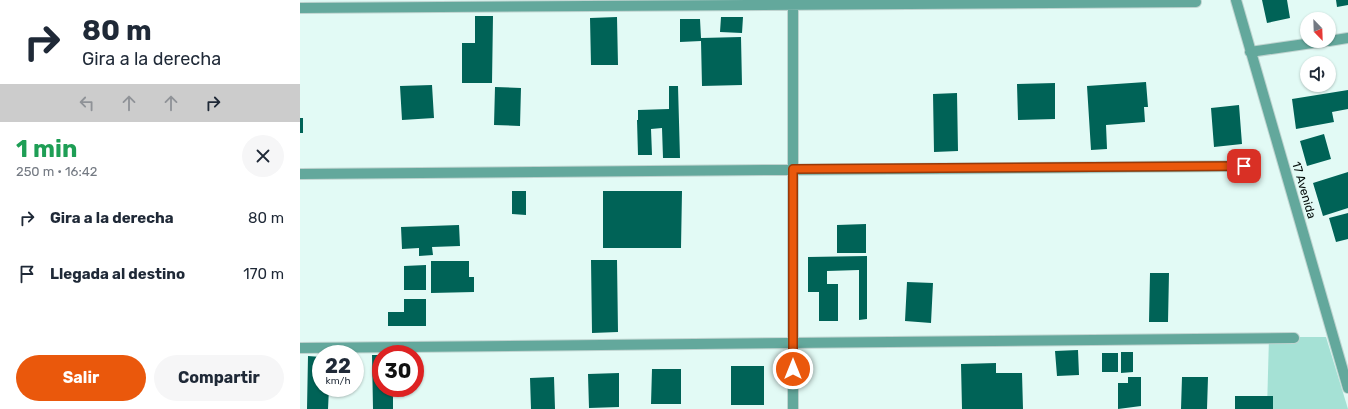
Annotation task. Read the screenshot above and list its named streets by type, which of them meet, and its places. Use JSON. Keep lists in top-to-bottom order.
{
  "streets": {
    "street": ["17 Avenida"]
  },
  "north": "bottom right",
  "page": {
    "turn": ["80 m", "Gira a la derecha"],
    "heading": ["1 min", "250 m · 16:42"],
    "list": [
      {
        "name": "Gira a la derecha",
        "value": "80 m"
      },
      {
        "name": "Llegada al destino",
        "value": "170 m"
      }
    ],
    "speed": "22 km/h",
    "limit": "30",
    "buttons": ["Salir", "Compartir"]
  }
}
